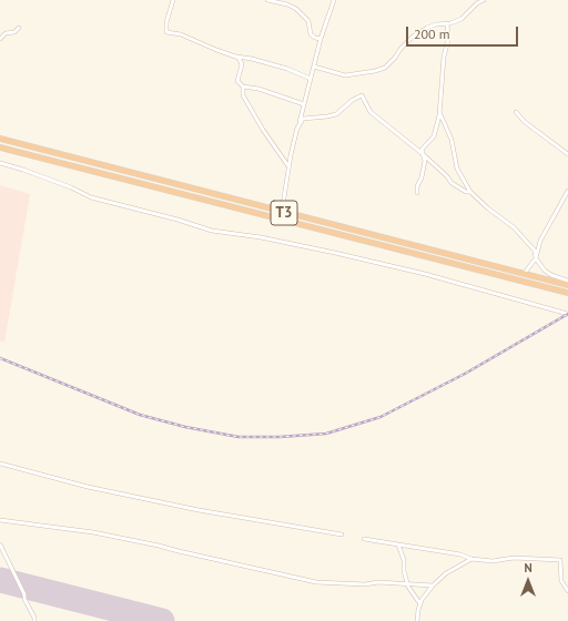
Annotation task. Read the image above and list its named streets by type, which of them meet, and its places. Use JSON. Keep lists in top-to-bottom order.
{
  "streets": {
    "highway": ["T3"]
  },
  "scale_bar": "200 m",
  "north": "top"
}
